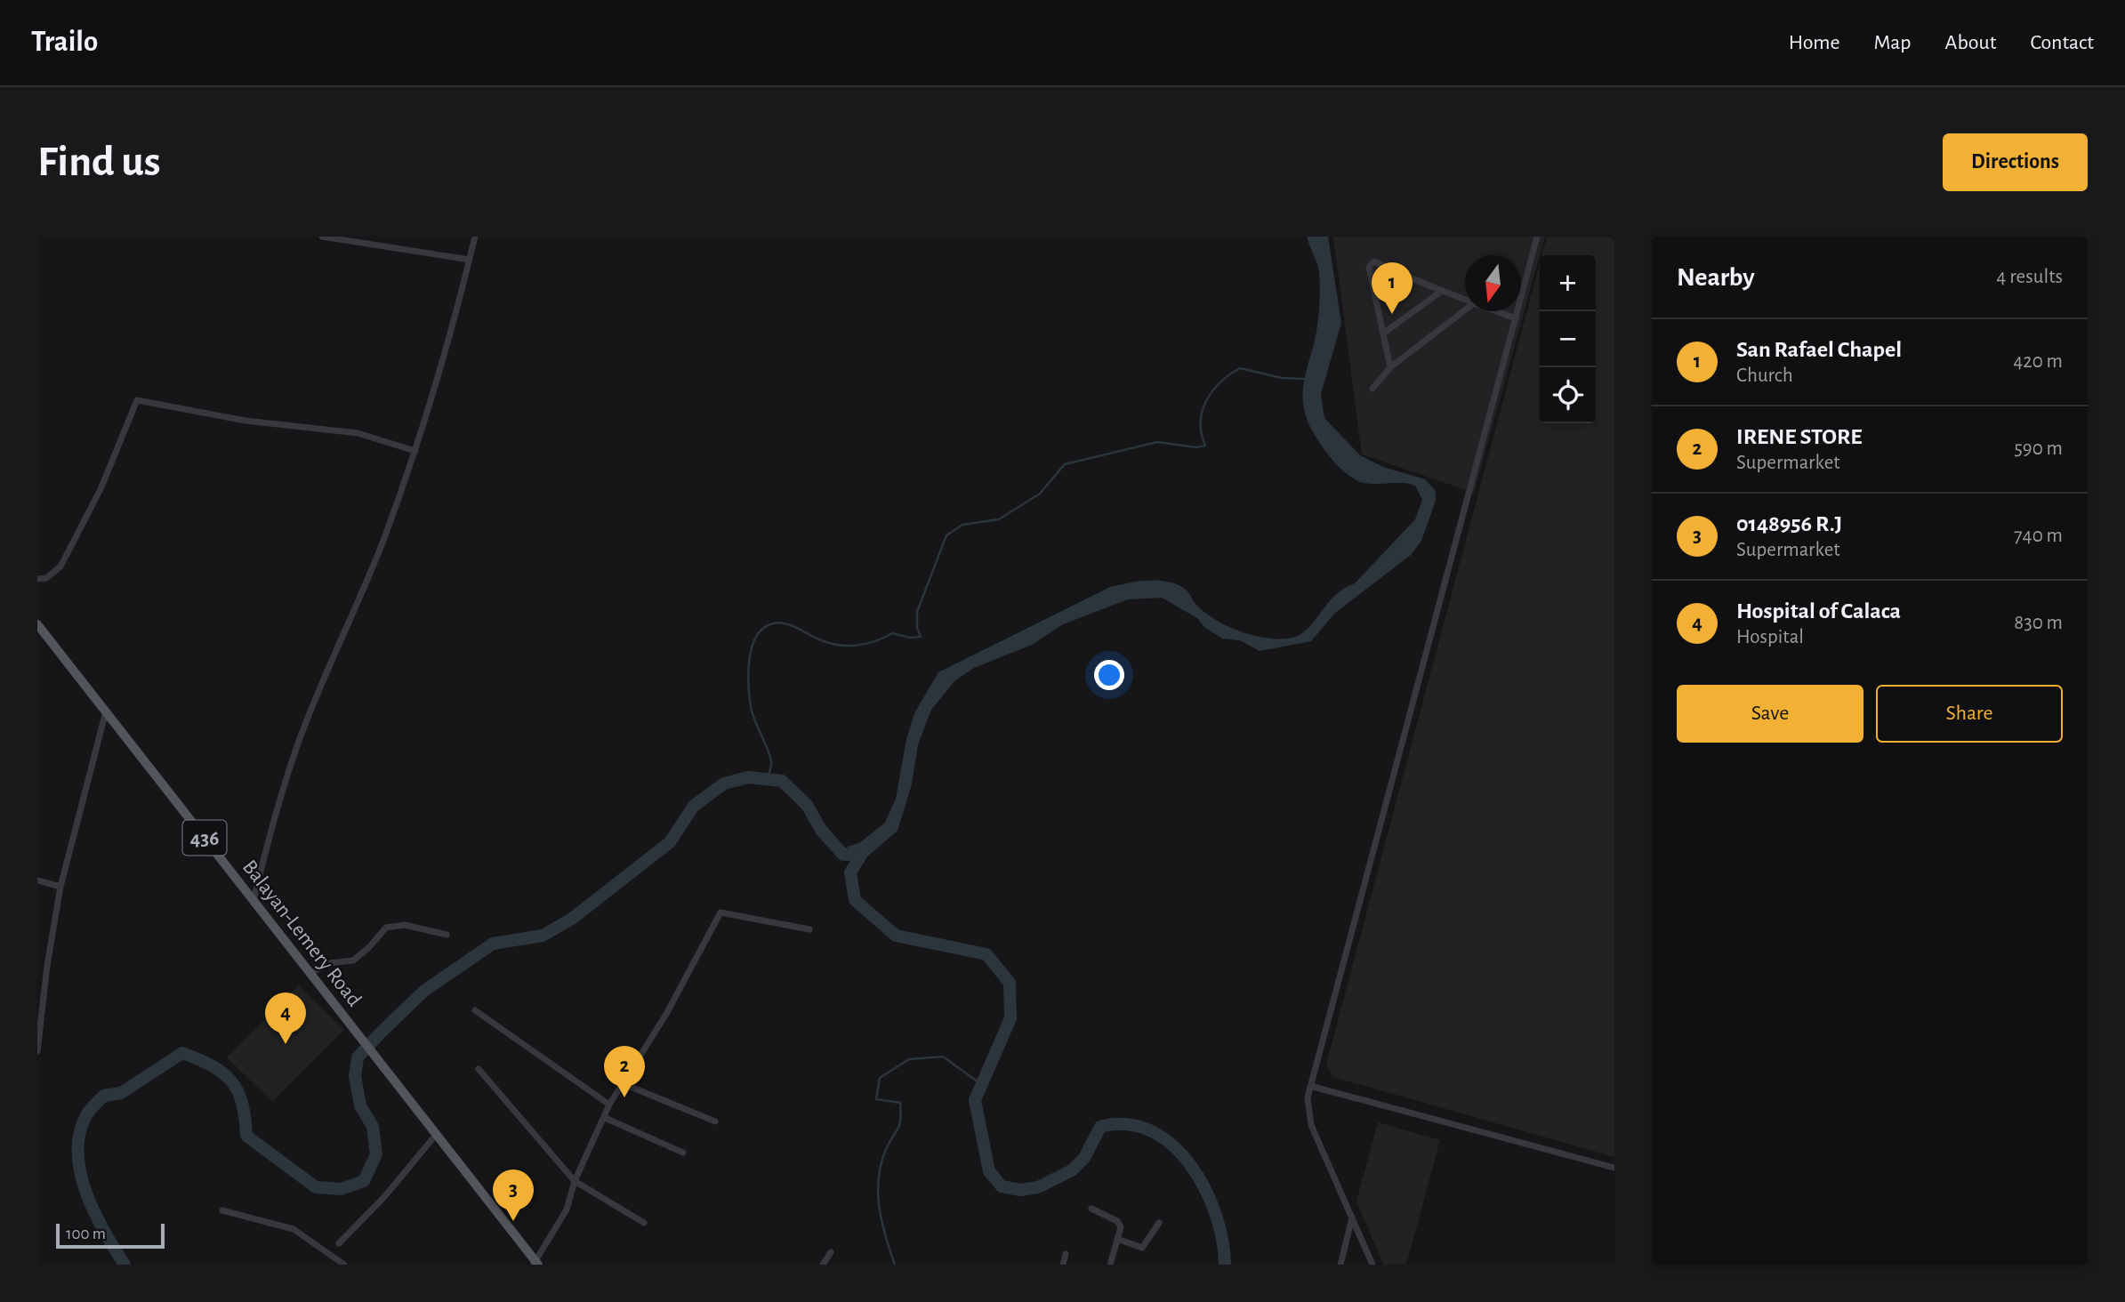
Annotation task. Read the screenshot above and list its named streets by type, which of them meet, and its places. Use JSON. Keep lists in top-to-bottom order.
{
  "streets": {
    "main road": ["436", "Balayan-Lemery Road"]
  },
  "scale_bar": "100 m",
  "north": "bottom",
  "page": {
    "header": "Trailo",
    "nav": [
      "Home",
      "Map",
      "About",
      "Contact"
    ],
    "buttons": [
      "Directions",
      ["Save", "Share"]
    ],
    "title": "Find us",
    "heading": ["Nearby", "4 results"],
    "map_buttons": ["+", "−"],
    "pins": [
      "1",
      "4",
      "2",
      "3"
    ],
    "list": [
      {
        "mark": "1",
        "name": "San Rafael Chapel",
        "note": "Church",
        "value": "420 m"
      },
      {
        "mark": "2",
        "name": "IRENE STORE",
        "note": "Supermarket",
        "value": "590 m"
      },
      {
        "mark": "3",
        "name": "0148956 R.J",
        "note": "Supermarket",
        "value": "740 m"
      },
      {
        "mark": "4",
        "name": "Hospital of Calaca",
        "note": "Hospital",
        "value": "830 m"
      }
    ],
    "scale": "100 m"
  }
}
